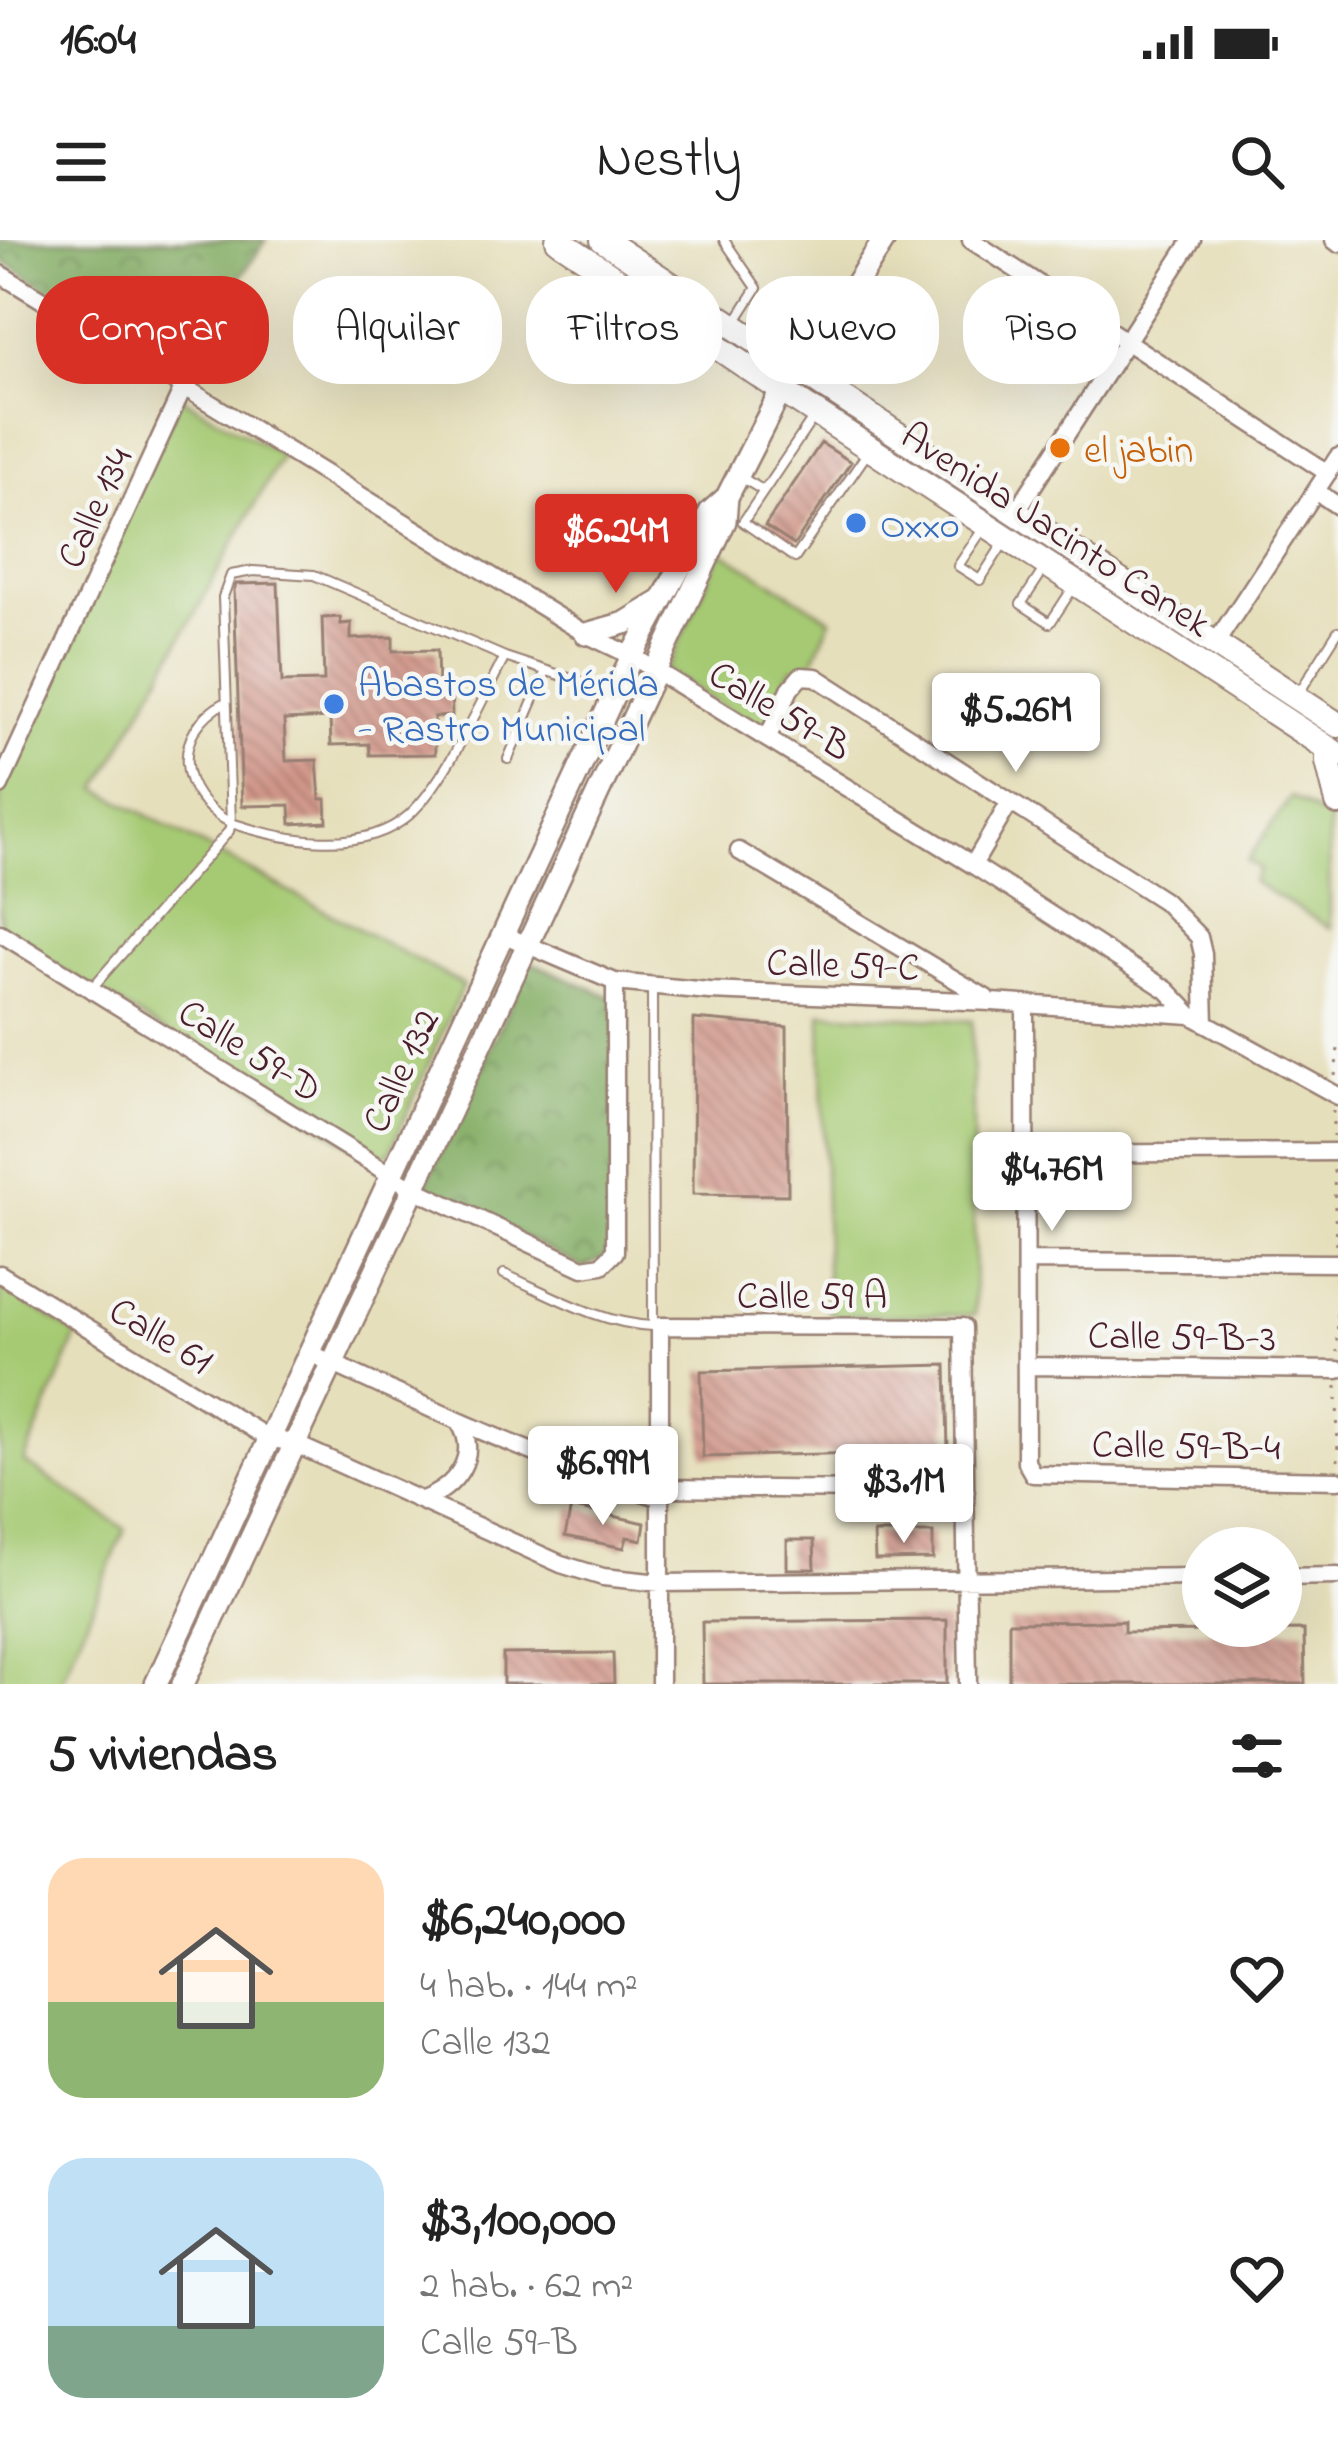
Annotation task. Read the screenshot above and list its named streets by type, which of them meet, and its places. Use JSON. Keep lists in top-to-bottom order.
{
  "streets": {
    "main road": ["Avenida Jacinto Canek"],
    "street": [
      "Calle 134",
      "Calle 59-B",
      "Calle 59-C",
      "Calle 59-D",
      "Calle 132",
      "Calle 59 A",
      "Calle 61",
      "Calle 59-B-3",
      "Calle 59-B-4"
    ]
  },
  "crossings": [
    ["Calle 134", "Calle 59-B"],
    ["Avenida Jacinto Canek", "Calle 132"],
    ["Calle 59-B", "Calle 59-C"],
    ["Calle 59-B", "Calle 132"],
    ["Calle 59-C", "Calle 59-D"],
    ["Calle 59-C", "Calle 132"],
    ["Calle 59-D", "Calle 132"],
    ["Calle 132", "Calle 61"],
    ["Calle 59-B-3", "Calle 59-B-4"]
  ],
  "places": ["el jabin", "Oxxo", "Abastos de Mérida - Rastro Municipal"],
  "page": {
    "status": "16:04",
    "header": "Nestly",
    "chip": [
      "Comprar",
      "Alquilar",
      "Filtros",
      "Nuevo",
      "Piso"
    ],
    "price": [
      "$6.24M",
      "$5.26M",
      "$4.76M",
      "$6.99M",
      "$3.1M"
    ],
    "heading": "5 viviendas",
    "list": [
      {
        "name": "$6,240,000",
        "note": "4 hab. · 144 m² · Calle 132"
      },
      {
        "name": "$3,100,000",
        "note": "2 hab. · 62 m² · Calle 59-B"
      }
    ]
  }
}
